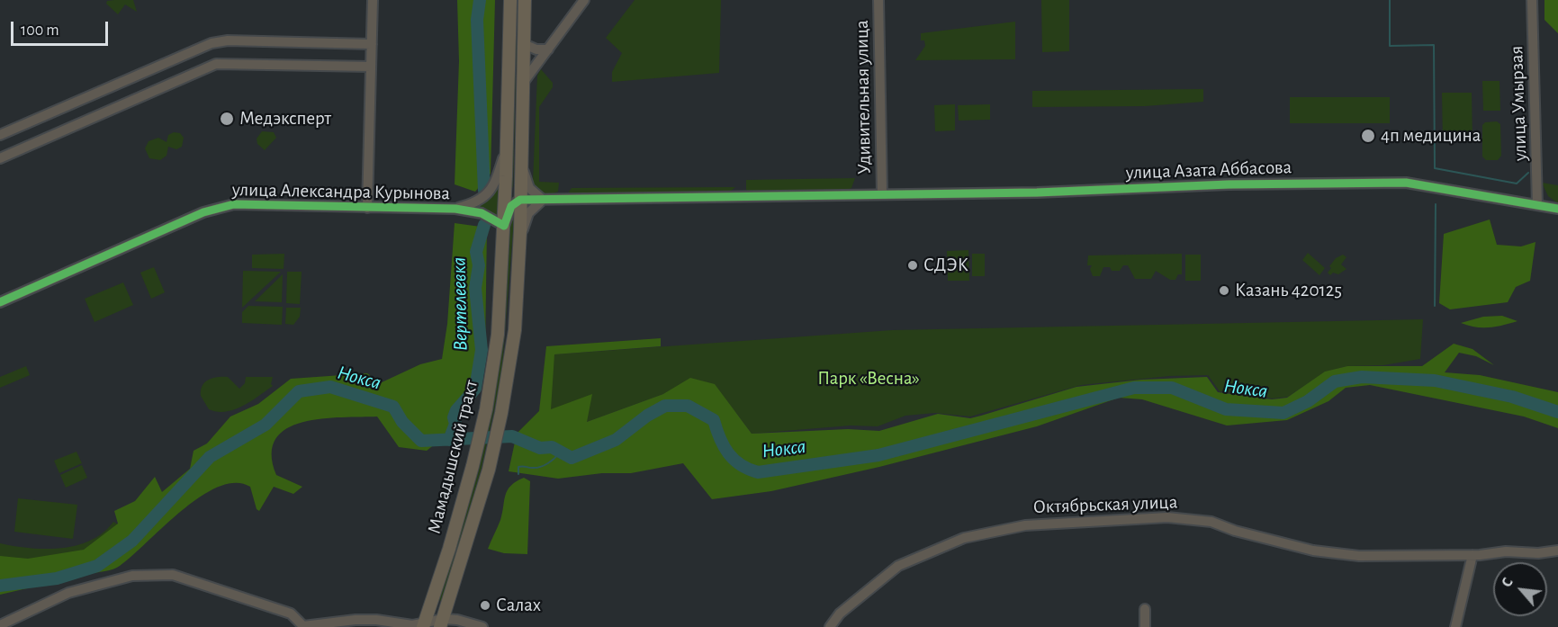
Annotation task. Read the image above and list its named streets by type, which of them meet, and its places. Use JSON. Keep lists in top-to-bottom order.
{
  "streets": {
    "main road": ["Мамадышский тракт"],
    "street": [
      "Удивительная улица",
      "улица Умырзая",
      "улица Азата Аббасова",
      "улица Александра Курынова",
      "Октябрьская улица"
    ]
  },
  "crossings": [
    ["Удивительная улица", "улица Азата Аббасова"],
    ["улица Умырзая", "улица Азата Аббасова"],
    ["улица Азата Аббасова", "Мамадышский тракт"],
    ["улица Александра Курынова", "Мамадышский тракт"]
  ],
  "water": ["Вертелеевка", "Нокса"],
  "parks": ["Парк «Весна»"],
  "places": [
    "Медэксперт",
    "4п медицина",
    "СДЭК",
    "Казань 420125",
    "Салах"
  ],
  "scale_bar": "100 m",
  "north": "top left"
}
